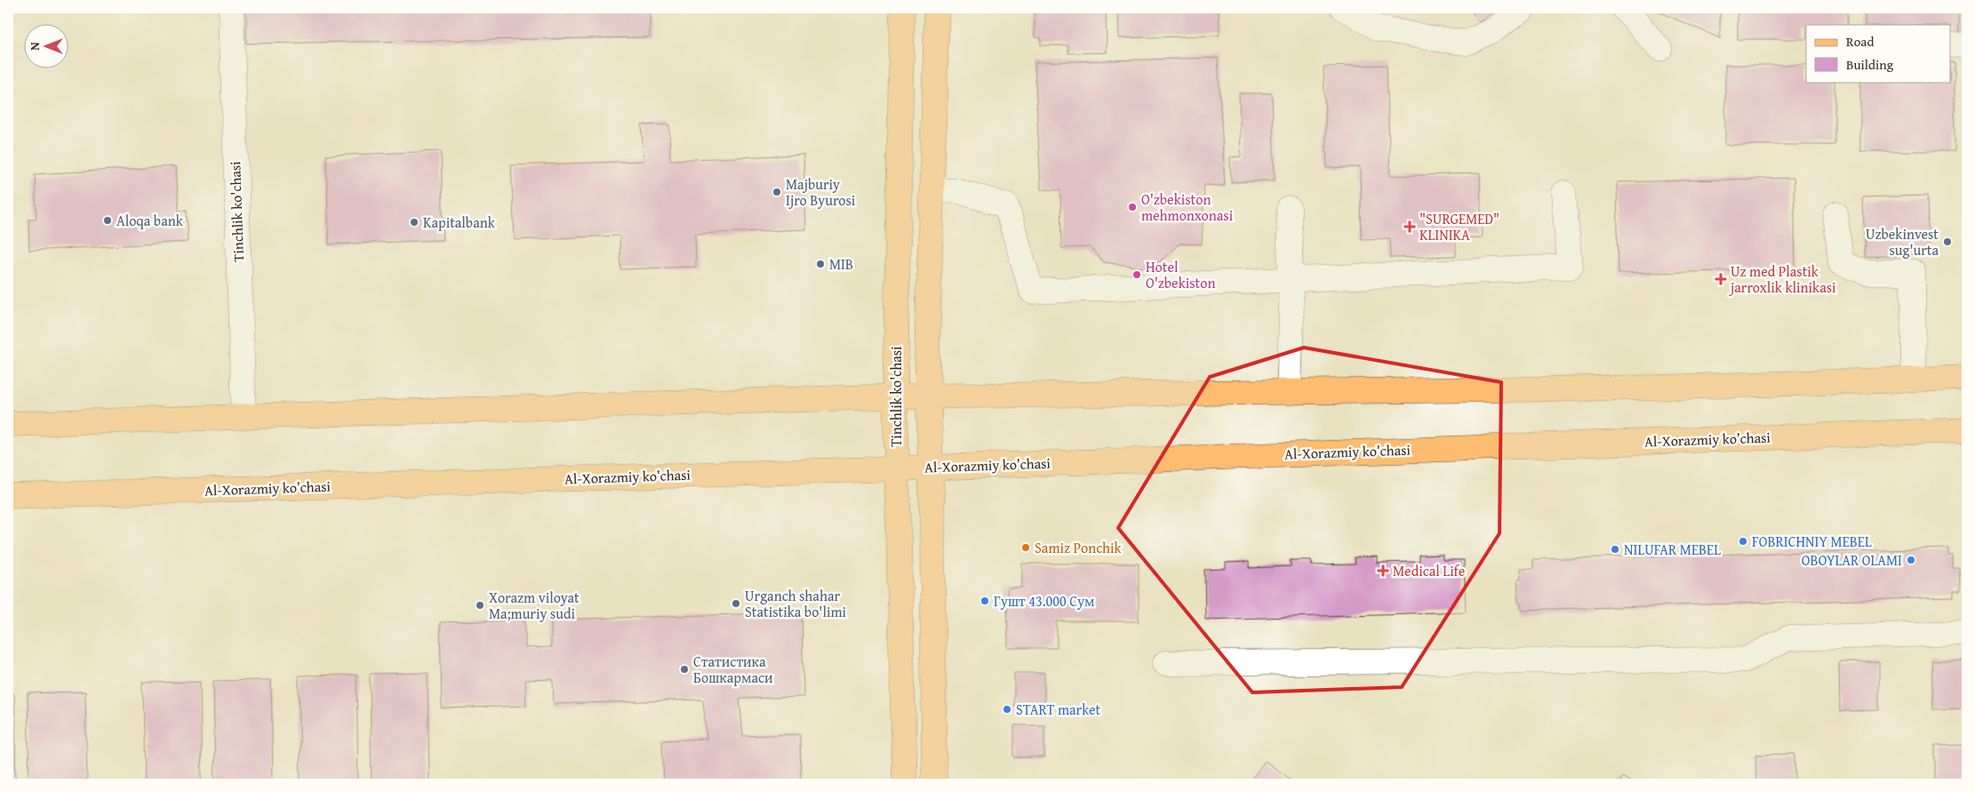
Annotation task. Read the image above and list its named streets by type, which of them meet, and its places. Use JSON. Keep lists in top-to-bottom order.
{
  "streets": {
    "main road": ["Tinchlik ko'chasi", "Al-Xorazmiy ko’chasi"]
  },
  "crossings": [
    ["Tinchlik ko'chasi", "Al-Xorazmiy ko’chasi"]
  ],
  "places": {
    "other": [
      "Majburiy Ijro Byurosi",
      "O'zbekiston mehmonxonasi",
      "Aloqa bank",
      "Kapitalbank",
      "Uzbekinvest sug'urta",
      "MIB",
      "Hotel O'zbekiston",
      "FOBRICHNIY MEBEL",
      "Samiz Ponchik",
      "NILUFAR MEBEL",
      "OBOYLAR OLAMI",
      "Гушт 43.000 Сум",
      "Urganch shahar Statistika bo'limi",
      "Xorazm viloyat Ma;muriy sudi",
      "Статистика Бошкармаси",
      "START market"
    ],
    "health": ["\"SURGEMED\" KLINIKA", "Uz med Plastik jarroxlik klinikasi", "Medical Life"]
  },
  "legend": ["Road", "Building"],
  "north": "left"
}
